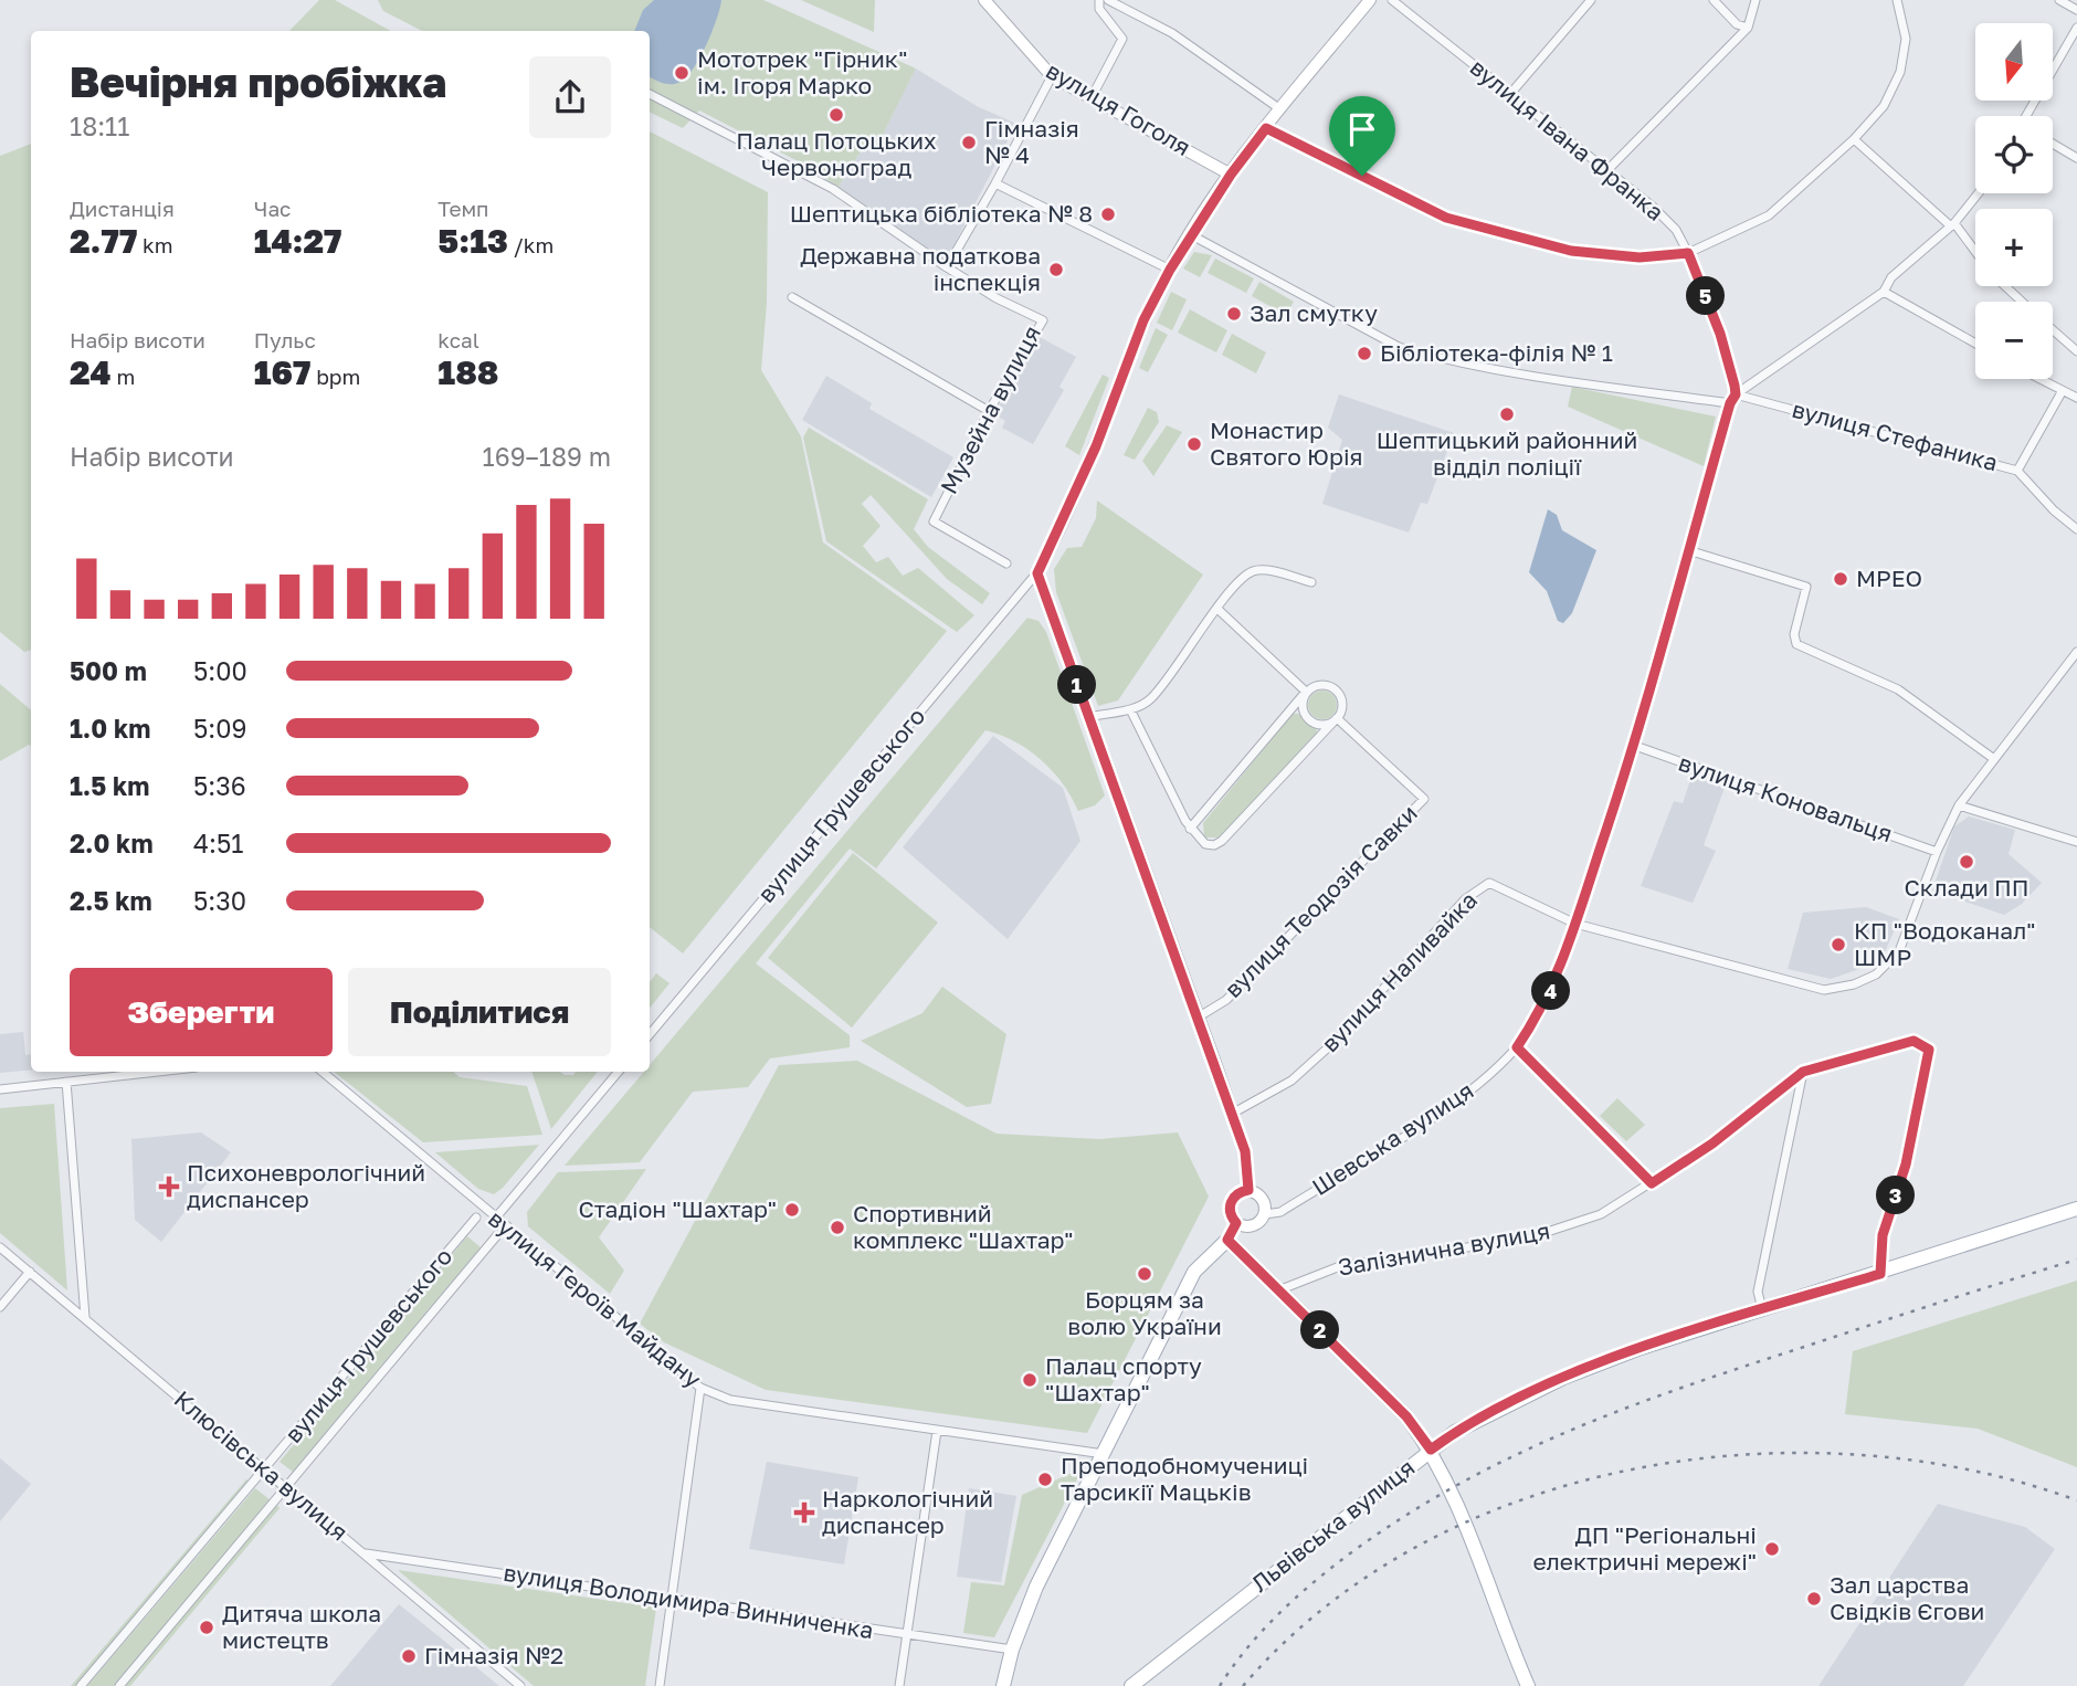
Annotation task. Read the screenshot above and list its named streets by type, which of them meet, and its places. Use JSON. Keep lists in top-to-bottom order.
{
  "streets": {
    "main road": ["вулиця Гоголя", "Львівська вулиця"],
    "street": [
      "вулиця Івана Франка",
      "Музейна вулиця",
      "вулиця Стефаника",
      "вулиця Коновальця",
      "вулиця Грушевського",
      "вулиця Теодозія Савки",
      "вулиця Наливайка",
      "Шевська вулиця",
      "Залізнична вулиця",
      "вулиця Героїв Майдану",
      "Клюсівська вулиця",
      "вулиця Володимира Винниченка"
    ]
  },
  "crossings": [
    ["вулиця Івана Франка", "вулиця Стефаника"],
    ["вулиця Івана Франка", "Шевська вулиця"],
    ["вулиця Стефаника", "Шевська вулиця"],
    ["вулиця Коновальця", "Шевська вулиця"],
    ["вулиця Грушевського", "Клюсівська вулиця"],
    ["вулиця Наливайка", "Шевська вулиця"],
    ["Залізнична вулиця", "Львівська вулиця"],
    ["Клюсівська вулиця", "вулиця Володимира Винниченка"]
  ],
  "places": {
    "other": [
      "Мототрек \"Гірник\" ім. Ігоря Марко",
      "Палац Потоцьких Червоноград",
      "Гімназія № 4",
      "Шептицька бібліотека № 8",
      "Державна податкова інспекція",
      "Зал смутку",
      "Бiблiотека-фiлiя № 1",
      "Шептицький районний відділ поліції",
      "Монастир Святого Юрія",
      "МРЕО",
      "Склади ПП",
      "КП \"Водоканал\" ШМР",
      "Стадіон \"Шахтар\"",
      "Спортивний комплекс \"Шахтар\"",
      "Борцям за волю України",
      "Палац спорту \"Шахтар\"",
      "Преподобномучениці Тарсикії Мацьків",
      "ДП \"Регіональні електричні мережі\"",
      "Зал царства Свідків Єгови",
      "Дитяча школа мистецтв",
      "Гімназія №2"
    ],
    "health": ["Психоневрологічний диспансер", "Наркологічний диспансер"]
  },
  "north": "bottom",
  "page": {
    "map_buttons": ["+", "−"],
    "heading": ["Вечірня пробіжка", "18:11"],
    "stats": [
      ["Дистанція", "2.77 km"],
      ["Час", "14:27"],
      ["Темп", "5:13 /km"],
      ["Набір висоти", "24 m"],
      ["Пульс", "167 bpm"],
      ["kcal", "188"]
    ],
    "pins": [
      "5",
      "1",
      "4",
      "3",
      "2"
    ],
    "chart": ["Набір висоти", "169–189 m"],
    "list": [
      {
        "name": "500 m",
        "note": "5:00"
      },
      {
        "name": "1.0 km",
        "note": "5:09"
      },
      {
        "name": "1.5 km",
        "note": "5:36"
      },
      {
        "name": "2.0 km",
        "note": "4:51"
      },
      {
        "name": "2.5 km",
        "note": "5:30"
      }
    ],
    "buttons": ["Зберегти", "Поділитися"]
  }
}
